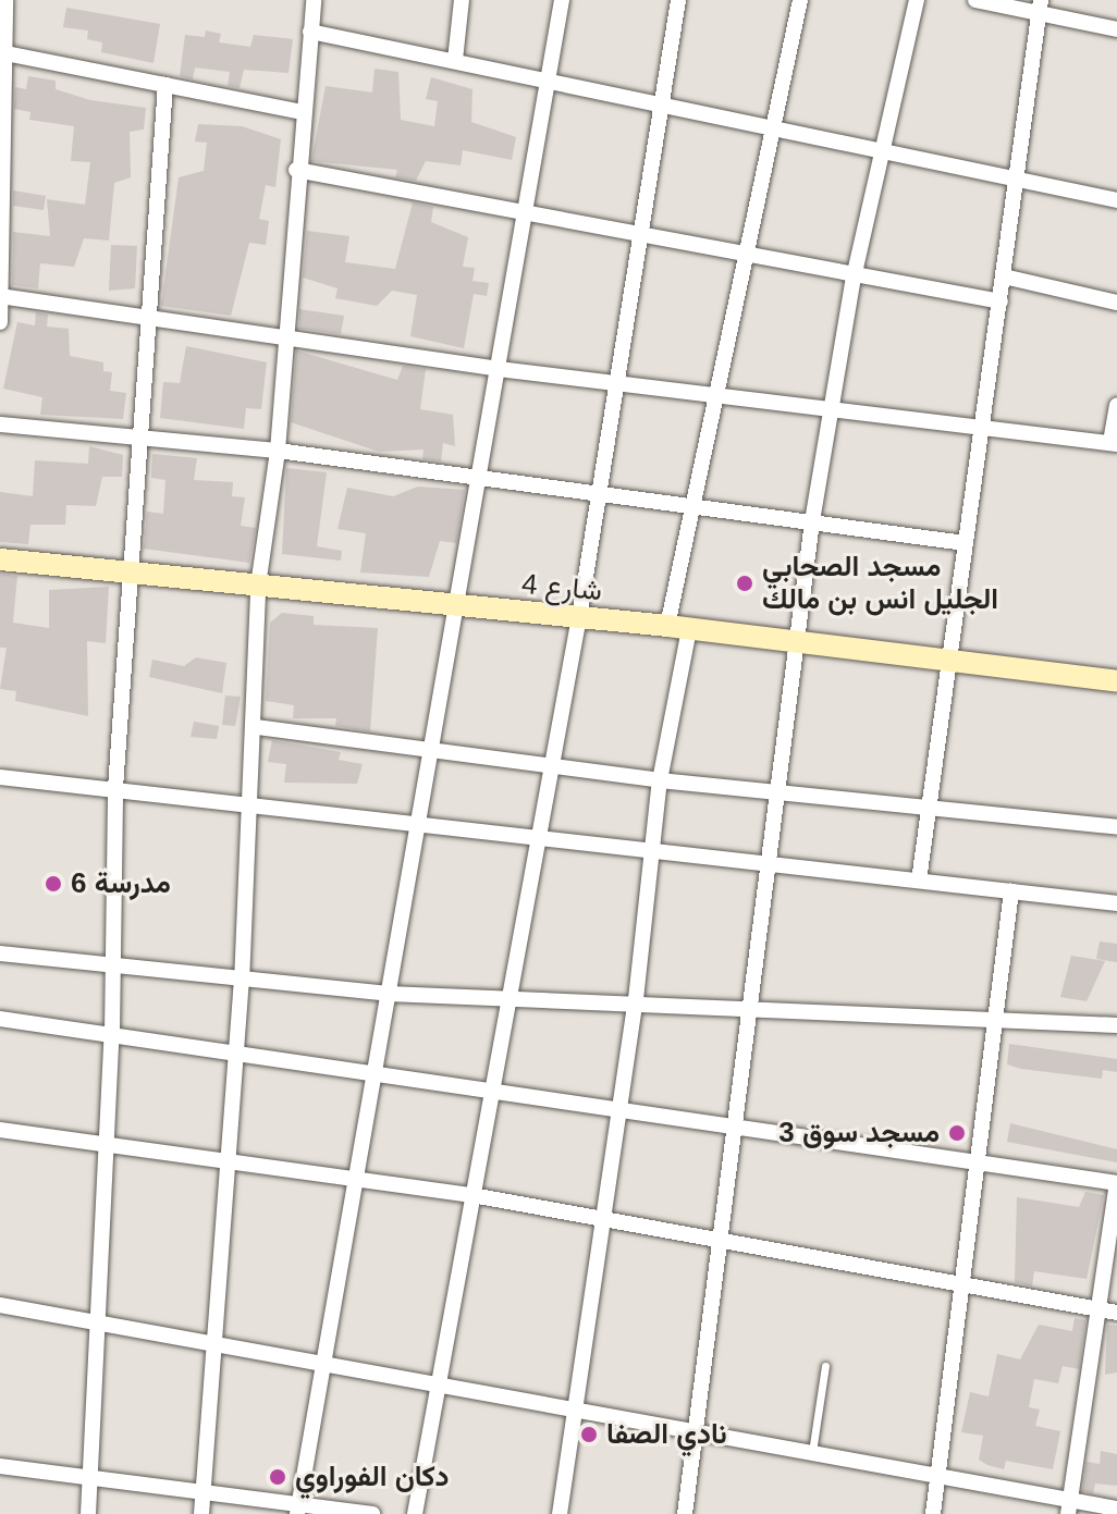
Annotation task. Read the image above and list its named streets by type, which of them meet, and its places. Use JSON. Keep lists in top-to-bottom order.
{
  "streets": {
    "street": ["شارع 4"]
  },
  "places": [
    "مسجد الصحابي الجليل انس بن مالك",
    "مدرسة 6",
    "مسجد سوق 3",
    "نادي الصفا",
    "دكان الفوراوي"
  ]
}
